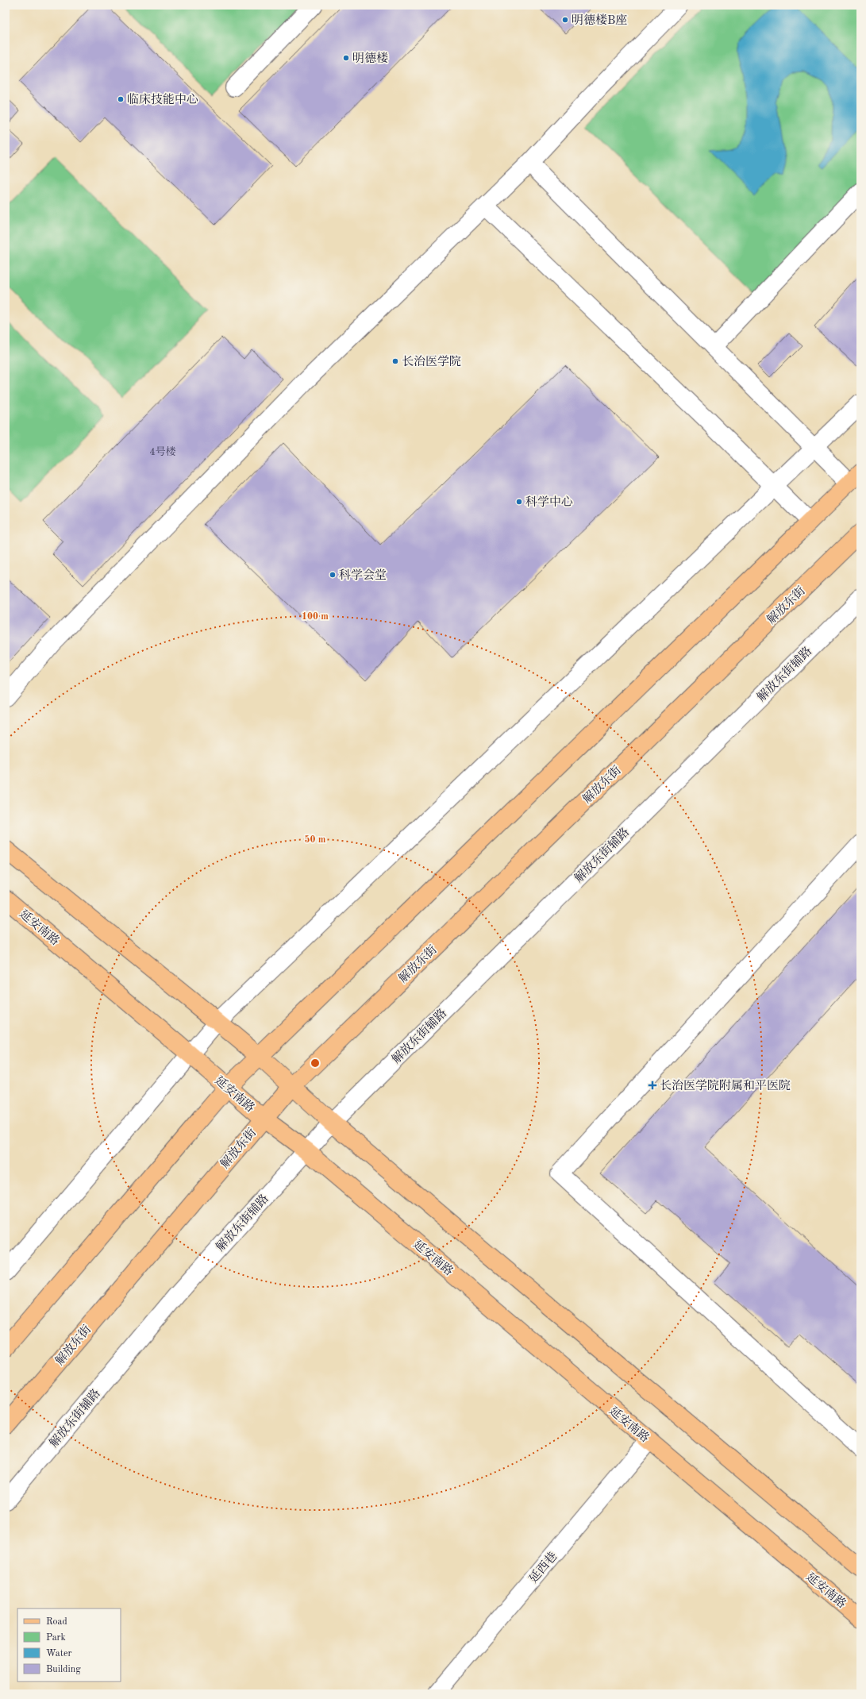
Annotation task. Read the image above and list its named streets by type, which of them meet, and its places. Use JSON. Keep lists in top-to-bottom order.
{
  "streets": {
    "main road": ["解放东街", "延安南路"],
    "street": ["解放东街辅路", "延西巷"]
  },
  "crossings": [
    ["解放东街", "延安南路"],
    ["解放东街辅路", "延安南路"],
    ["延安南路", "延西巷"]
  ],
  "places": {
    "other": [
      "明德楼B座",
      "明德楼",
      "临床技能中心",
      "长治医学院",
      "科学中心",
      "科学会堂"
    ],
    "health": ["长治医学院附属和平医院"]
  },
  "house_numbers": ["4号楼"],
  "legend": [
    "Road",
    "Park",
    "Water",
    "Building"
  ],
  "rings": ["100 m", "50 m"]
}
